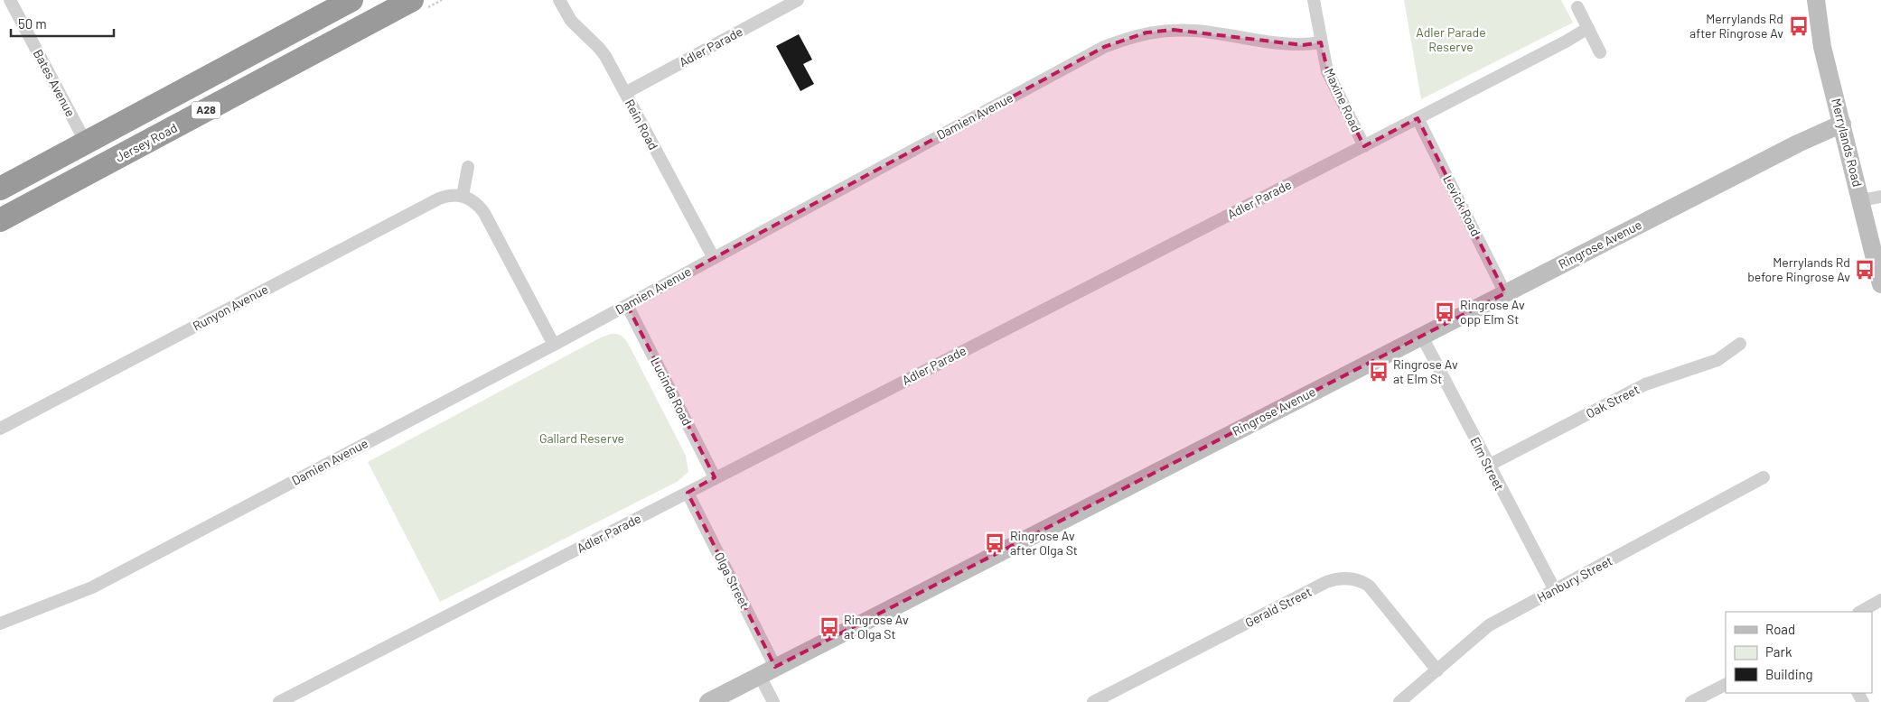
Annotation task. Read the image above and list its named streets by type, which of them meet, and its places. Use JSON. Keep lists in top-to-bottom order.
{
  "streets": {
    "highway": ["A28", "Jersey Road"],
    "street": [
      "Adler Parade",
      "Bates Avenue",
      "Maxine Road",
      "Damien Avenue",
      "Rein Road",
      "Merrylands Road",
      "Levick Road",
      "Ringrose Avenue",
      "Runyon Avenue",
      "Lucinda Road",
      "Oak Street",
      "Elm Street",
      "Hanbury Street",
      "Olga Street",
      "Gerald Street"
    ]
  },
  "crossings": [
    ["Adler Parade", "Maxine Road"],
    ["Adler Parade", "Rein Road"],
    ["Adler Parade", "Levick Road"],
    ["Adler Parade", "Lucinda Road"],
    ["Adler Parade", "Olga Street"],
    ["Bates Avenue", "A28"],
    ["Maxine Road", "Damien Avenue"],
    ["Damien Avenue", "Rein Road"],
    ["Damien Avenue", "Lucinda Road"],
    ["Merrylands Road", "Ringrose Avenue"],
    ["Levick Road", "Ringrose Avenue"],
    ["Ringrose Avenue", "Elm Street"],
    ["Ringrose Avenue", "Olga Street"],
    ["Oak Street", "Elm Street"],
    ["Elm Street", "Hanbury Street"],
    ["Hanbury Street", "Gerald Street"]
  ],
  "parks": ["Adler Parade Reserve", "Gallard Reserve"],
  "places": {
    "bus stop": [
      "Merrylands Rd after Ringrose Av",
      "Merrylands Rd before Ringrose Av",
      "Ringrose Av opp Elm St",
      "Ringrose Av at Elm St",
      "Ringrose Av after Olga St",
      "Ringrose Av at Olga St"
    ]
  },
  "legend": ["Road", "Park", "Building"],
  "scale_bar": "50 m"
}
